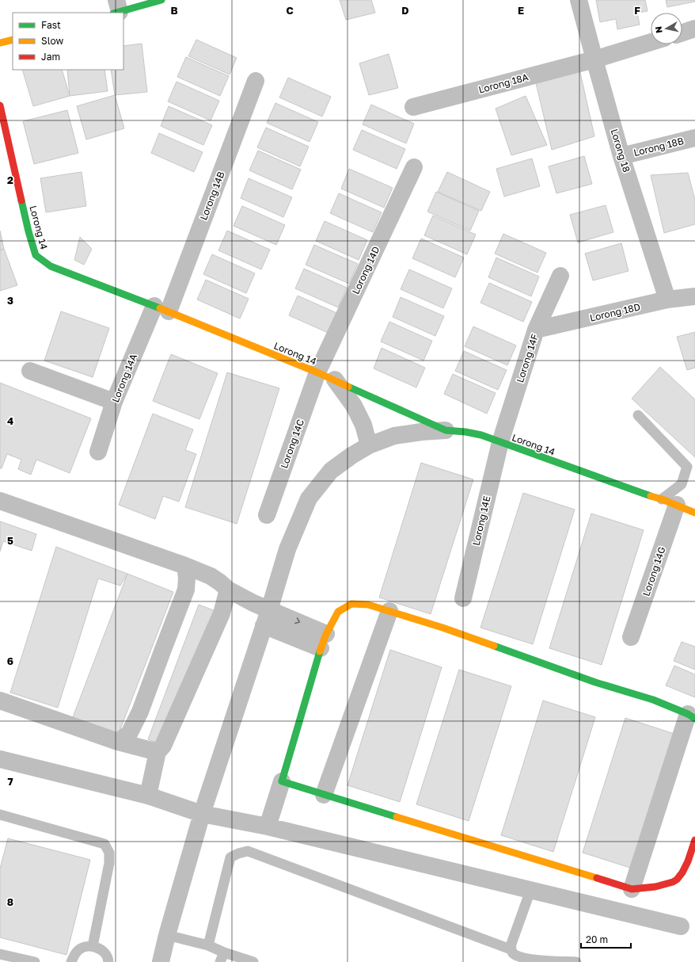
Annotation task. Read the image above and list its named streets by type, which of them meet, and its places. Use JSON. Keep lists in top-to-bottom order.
{
  "streets": {
    "street": [
      "Lorong 18A",
      "Lorong 18B",
      "Lorong 18",
      "Lorong 14B",
      "Lorong 14",
      "Lorong 14D",
      "Lorong 18D",
      "Lorong 14F",
      "Lorong 14A",
      "Lorong 14C",
      "Lorong 14E",
      "Lorong 14G"
    ]
  },
  "crossings": [
    ["Lorong 18A", "Lorong 18"],
    ["Lorong 18B", "Lorong 18"],
    ["Lorong 18", "Lorong 18D"],
    ["Lorong 14B", "Lorong 14"],
    ["Lorong 14B", "Lorong 14A"],
    ["Lorong 14", "Lorong 14D"],
    ["Lorong 14", "Lorong 14F"],
    ["Lorong 14", "Lorong 14A"],
    ["Lorong 14", "Lorong 14C"],
    ["Lorong 14", "Lorong 14E"],
    ["Lorong 14", "Lorong 14G"],
    ["Lorong 14D", "Lorong 14C"],
    ["Lorong 18D", "Lorong 14F"],
    ["Lorong 14F", "Lorong 14E"]
  ],
  "legend": ["Fast", "Slow", "Jam"],
  "scale_bar": "20 m",
  "north": "left",
  "grid": {
    "columns": [
      "B",
      "C",
      "D",
      "E",
      "F"
    ],
    "rows": [
      "2",
      "3",
      "4",
      "5",
      "6",
      "7",
      "8"
    ]
  }
}
